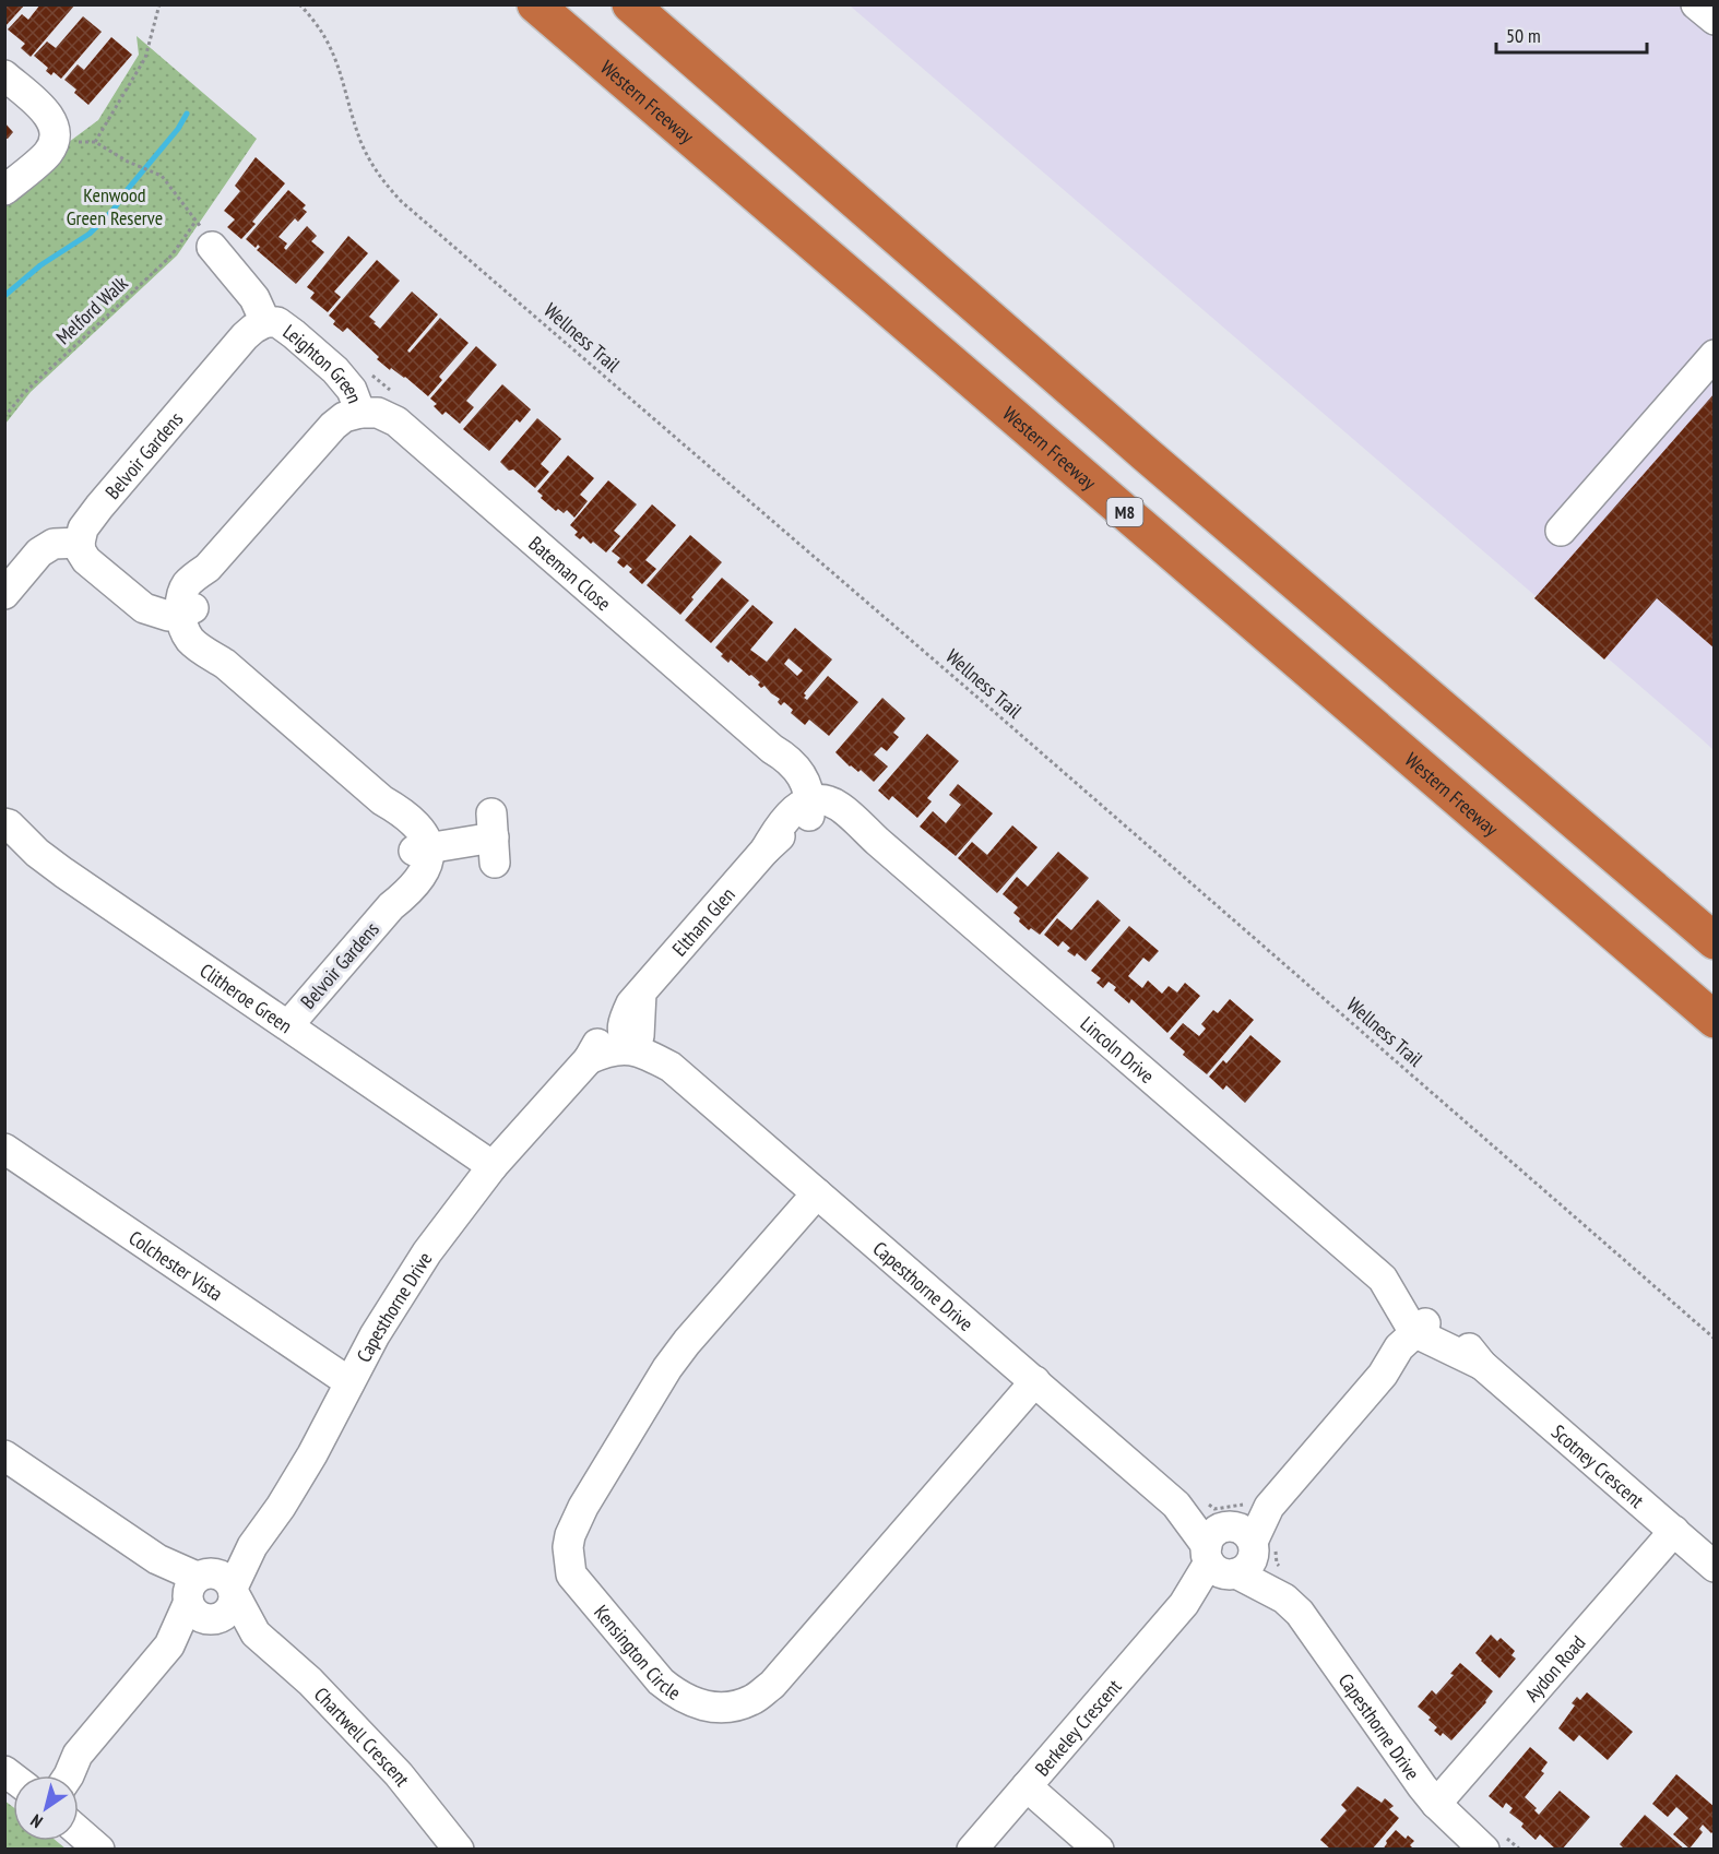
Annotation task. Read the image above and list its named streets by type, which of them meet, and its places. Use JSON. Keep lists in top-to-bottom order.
{
  "streets": {
    "highway": ["Western Freeway", "M8"],
    "street": [
      "Leighton Green",
      "Belvoir Gardens",
      "Bateman Close",
      "Eltham Glen",
      "Clitheroe Green",
      "Lincoln Drive",
      "Colchester Vista",
      "Capesthorne Drive",
      "Scotney Crescent",
      "Kensington Circle",
      "Aydon Road",
      "Berkeley Crescent",
      "Chartwell Crescent"
    ],
    "path": ["Melford Walk", "Wellness Trail"]
  },
  "crossings": [
    ["Leighton Green", "Belvoir Gardens"],
    ["Leighton Green", "Bateman Close"],
    ["Belvoir Gardens", "Clitheroe Green"],
    ["Bateman Close", "Eltham Glen"],
    ["Bateman Close", "Lincoln Drive"],
    ["Eltham Glen", "Lincoln Drive"],
    ["Eltham Glen", "Capesthorne Drive"],
    ["Clitheroe Green", "Capesthorne Drive"],
    ["Lincoln Drive", "Scotney Crescent"],
    ["Lincoln Drive", "Berkeley Crescent"],
    ["Colchester Vista", "Capesthorne Drive"],
    ["Capesthorne Drive", "Kensington Circle"],
    ["Capesthorne Drive", "Aydon Road"],
    ["Capesthorne Drive", "Berkeley Crescent"],
    ["Capesthorne Drive", "Chartwell Crescent"],
    ["Scotney Crescent", "Aydon Road"],
    ["Scotney Crescent", "Berkeley Crescent"]
  ],
  "parks": ["Kenwood Green Reserve"],
  "scale_bar": "50 m",
  "north": "bottom left"
}
